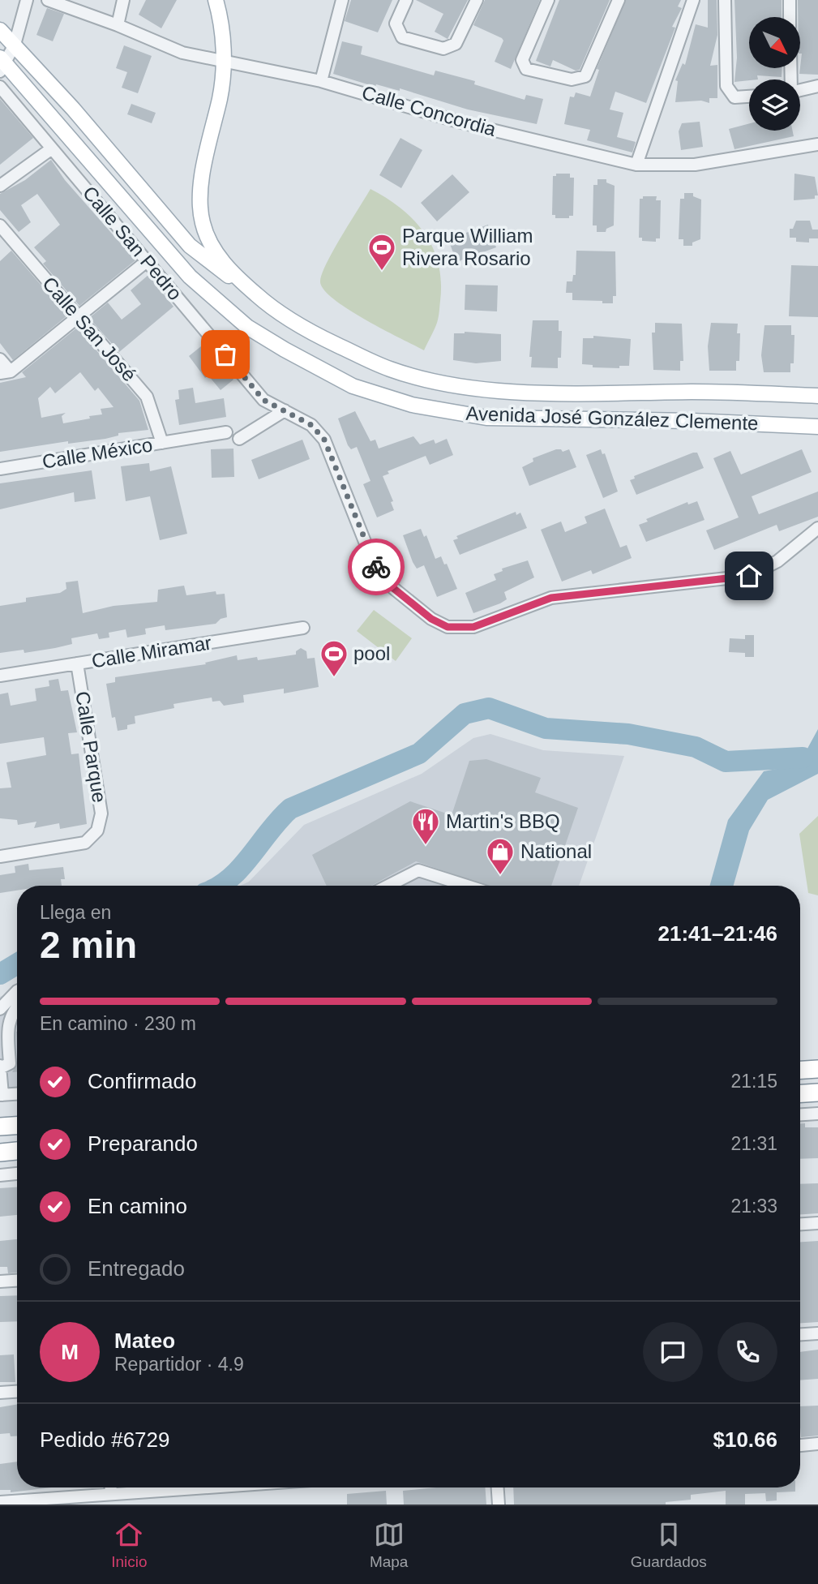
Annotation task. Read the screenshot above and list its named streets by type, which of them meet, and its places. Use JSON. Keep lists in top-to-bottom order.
{
  "streets": {
    "main road": ["Avenida José González Clemente"],
    "street": [
      "Calle Concordia",
      "Calle San Pedro",
      "Calle San José",
      "Calle México",
      "Calle Miramar",
      "Calle Parque"
    ]
  },
  "crossings": [
    ["Calle Concordia", "Avenida José González Clemente"],
    ["Calle San José", "Calle México"],
    ["Calle Miramar", "Calle Parque"]
  ],
  "places": {
    "sports": ["Parque William Rivera Rosario", "pool"],
    "restaurant": ["Martin's BBQ"],
    "shop": ["National"]
  },
  "north": "bottom right",
  "page": {
    "heading": ["2 min", "Llega en", "21:41–21:46"],
    "panel": [
      "Mateo",
      "Repartidor · 4.9",
      "Pedido #6729",
      "$10.66"
    ],
    "bar": "En camino · 230 m",
    "list": [
      ["Confirmado", "21:15"],
      ["Preparando", "21:31"],
      ["En camino", "21:33"],
      "Entregado"
    ],
    "round": "M",
    "tabs": ["Inicio", "Mapa", "Guardados"]
  }
}
